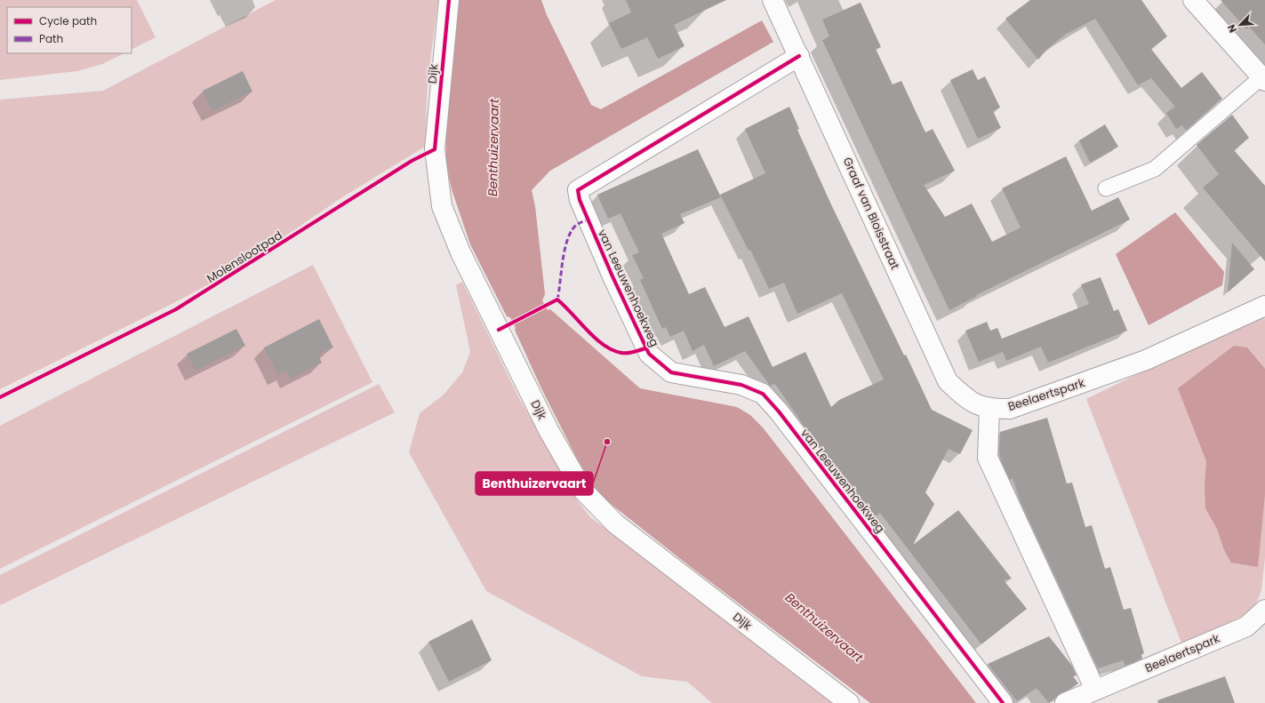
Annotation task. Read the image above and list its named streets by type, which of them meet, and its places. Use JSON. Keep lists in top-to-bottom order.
{
  "streets": {
    "street": [
      "Dijk",
      "Graaf van Bloisstraat",
      "van Leeuwenhoekweg",
      "Beelaertspark"
    ],
    "cycle path": ["Molenslootpad"]
  },
  "crossings": [
    ["Graaf van Bloisstraat", "van Leeuwenhoekweg"],
    ["Graaf van Bloisstraat", "Beelaertspark"]
  ],
  "water": ["Benthuizervaart"],
  "places": ["Benthuizervaart"],
  "legend": ["Cycle path", "Path"],
  "north": "bottom left"
}
